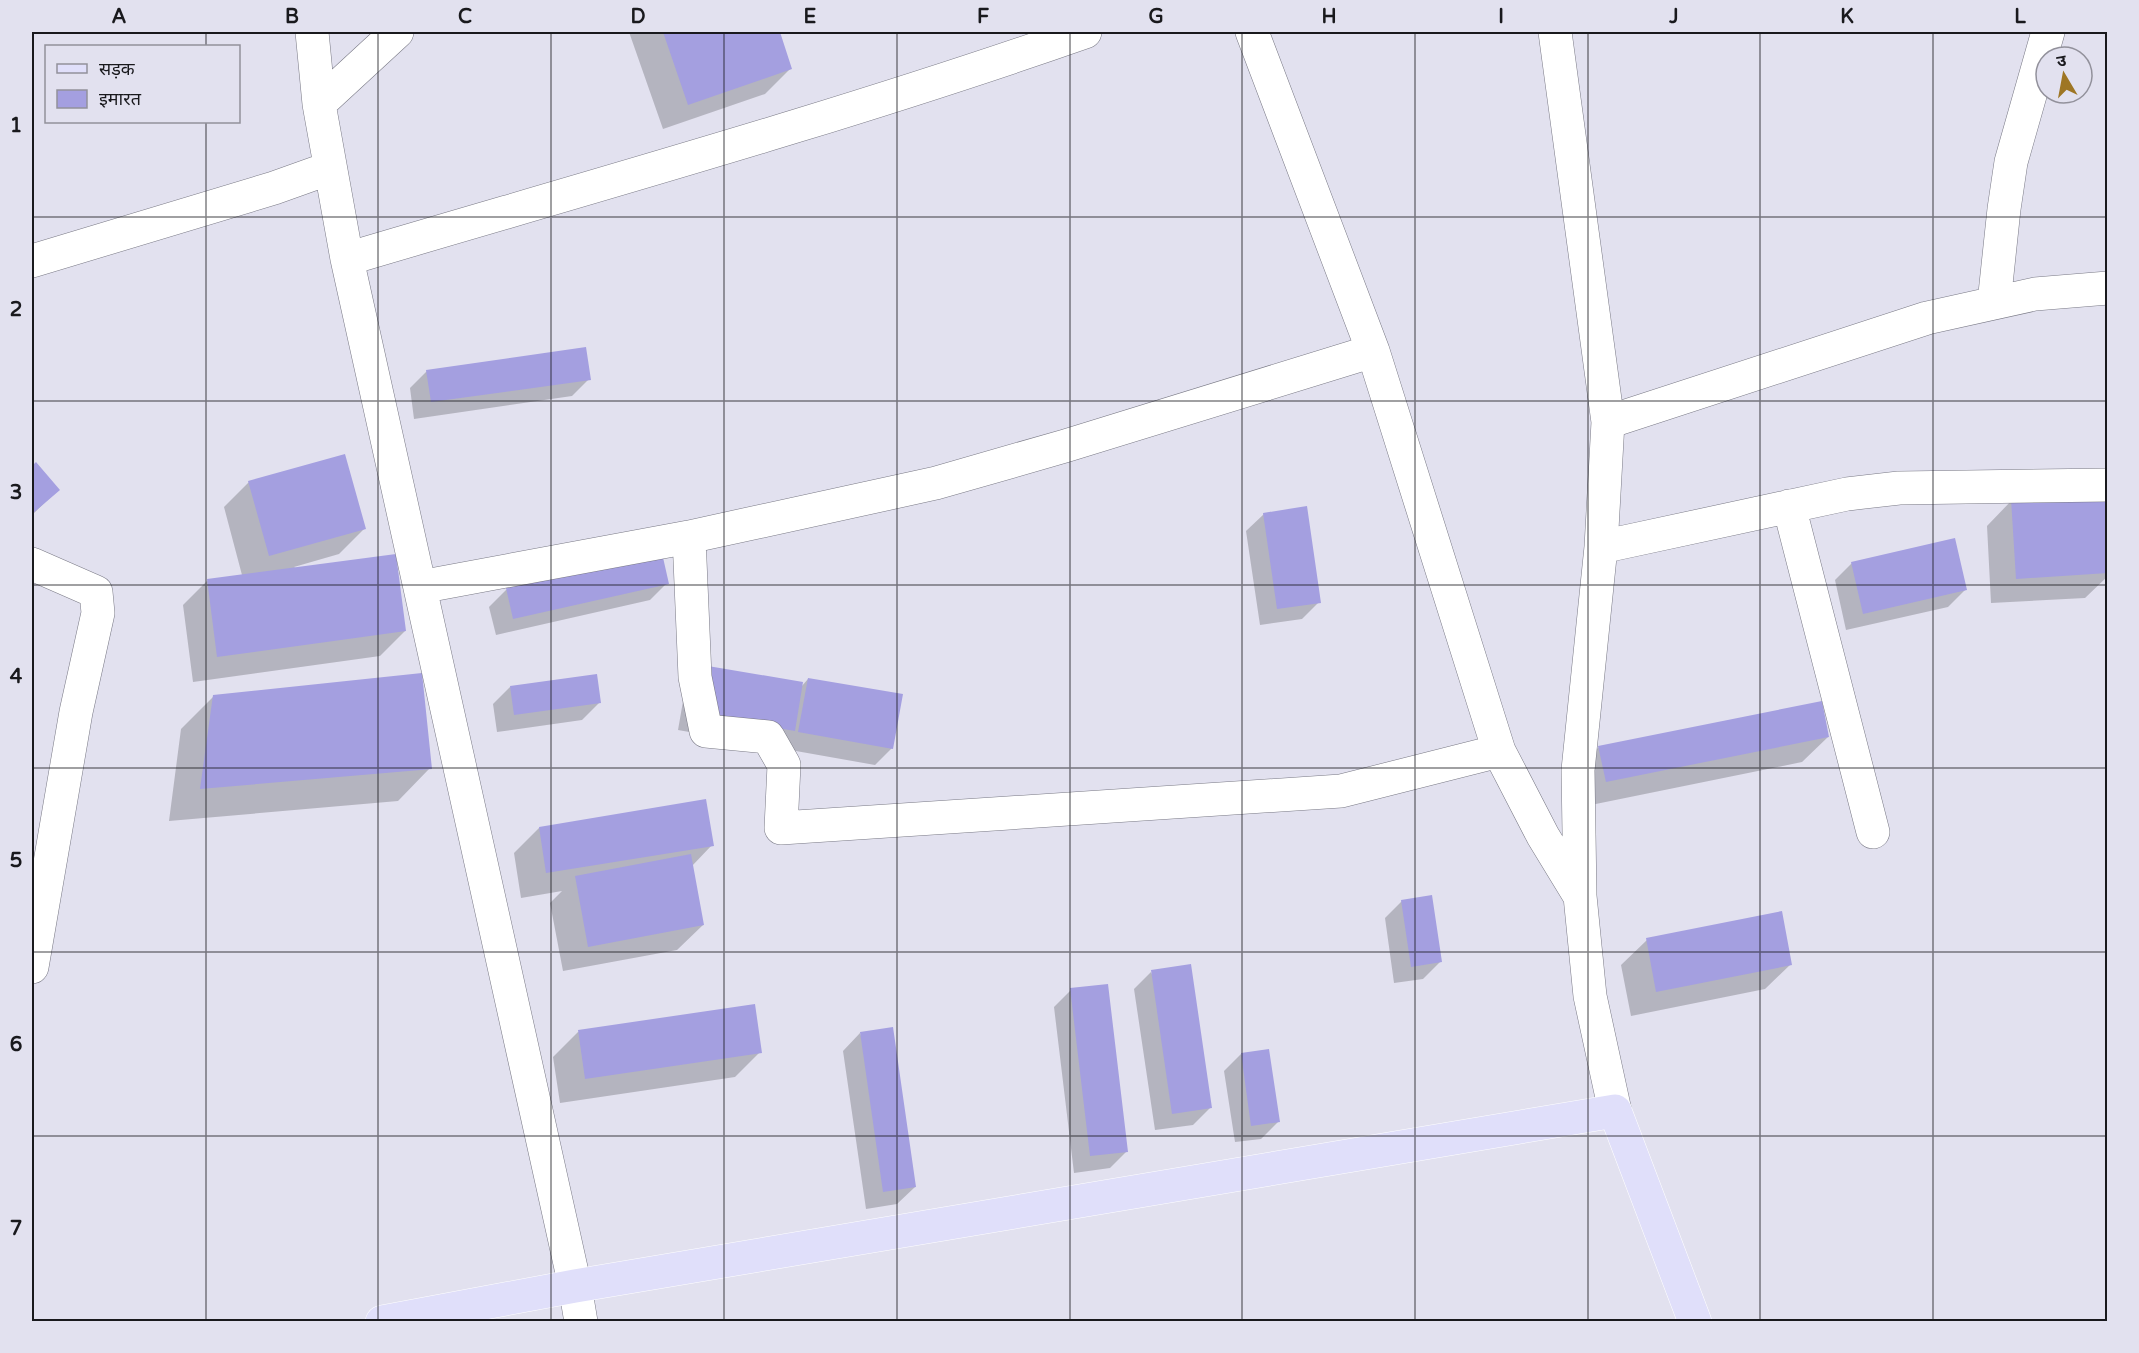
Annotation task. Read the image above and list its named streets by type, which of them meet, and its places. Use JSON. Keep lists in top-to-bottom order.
{
  "legend": ["सड़क", "इमारत"],
  "north": "top",
  "grid": {
    "columns": [
      "A",
      "B",
      "C",
      "D",
      "E",
      "F",
      "G",
      "H",
      "I",
      "J",
      "K",
      "L"
    ],
    "rows": [
      "1",
      "2",
      "3",
      "4",
      "5",
      "6",
      "7"
    ]
  }
}
